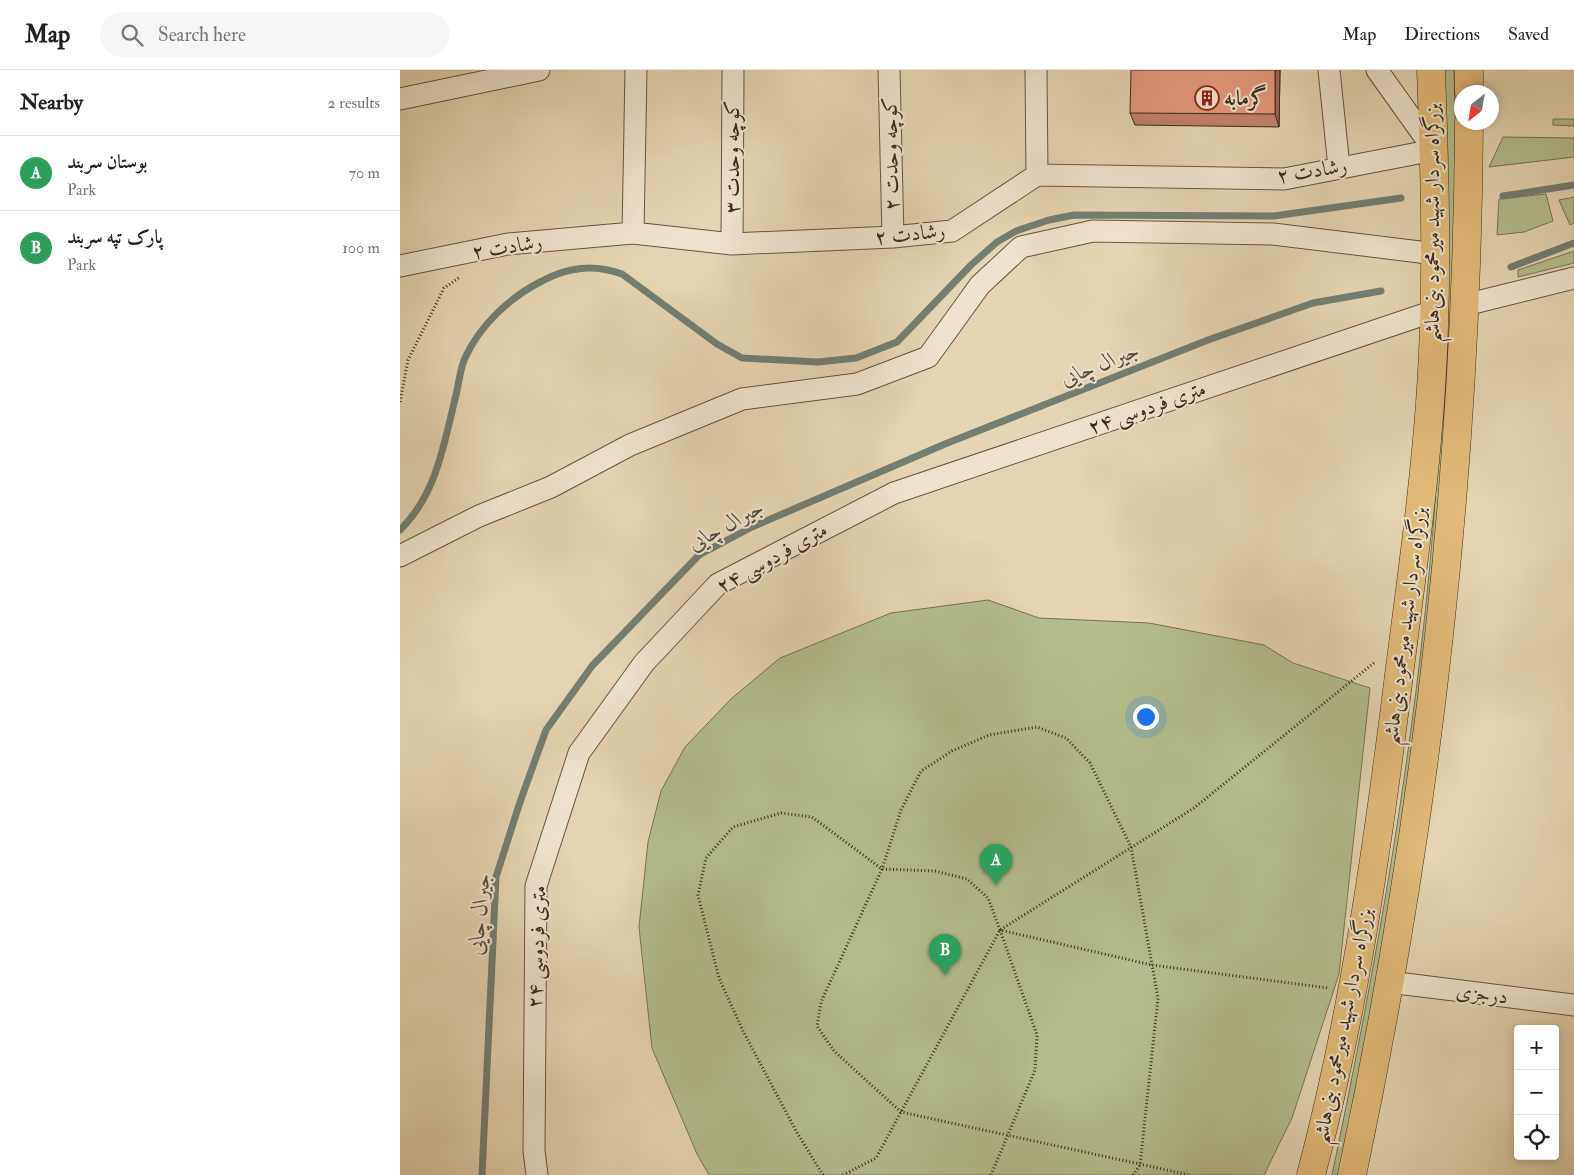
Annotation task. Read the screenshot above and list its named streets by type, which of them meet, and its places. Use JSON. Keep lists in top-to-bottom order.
{
  "streets": {
    "highway": ["بزرگراه سردار شهید میرمحمود بنی‌هاشم"],
    "street": [
      "کوچه وحدت ۲",
      "کوچه وحدت ۳",
      "رشادت ۲",
      "۲۴ متری فردوسی",
      "درجزی"
    ]
  },
  "crossings": [
    ["کوچه وحدت ۲", "رشادت ۲"],
    ["کوچه وحدت ۳", "رشادت ۲"],
    ["رشادت ۲", "بزرگراه سردار شهید میرمحمود بنی‌هاشم"],
    ["بزرگراه سردار شهید میرمحمود بنی‌هاشم", "۲۴ متری فردوسی"],
    ["بزرگراه سردار شهید میرمحمود بنی‌هاشم", "درجزی"]
  ],
  "water": ["جیرال چایی"],
  "places": {
    "building": ["گرمابه"]
  },
  "north": "bottom left",
  "page": {
    "header": "Map",
    "search": "Search here",
    "nav": ["Map", "Directions", "Saved"],
    "heading": ["Nearby", "2 results"],
    "list": [
      {
        "mark": "A",
        "name": "بوستان سربند",
        "note": "Park",
        "value": "70 m"
      },
      {
        "mark": "B",
        "name": "پارک تپه سربند",
        "note": "Park",
        "value": "100 m"
      }
    ],
    "pins": ["A", "B"],
    "map_buttons": ["+", "−"]
  }
}
